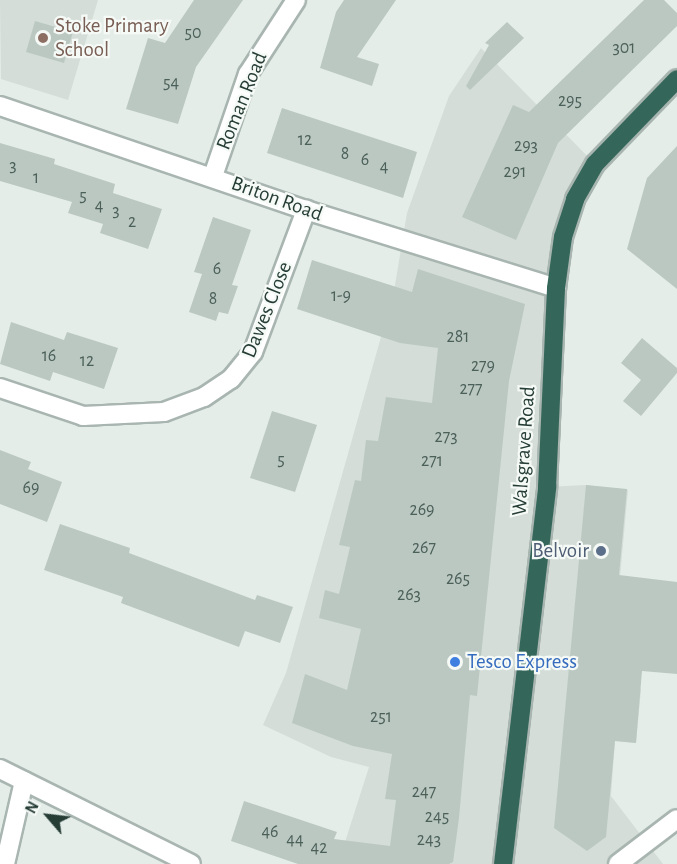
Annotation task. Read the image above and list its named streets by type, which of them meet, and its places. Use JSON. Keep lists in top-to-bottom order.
{
  "streets": {
    "highway": ["Walsgrave Road"],
    "street": ["Roman Road", "Briton Road", "Dawes Close"]
  },
  "crossings": [
    ["Roman Road", "Briton Road"],
    ["Briton Road", "Dawes Close"],
    ["Briton Road", "Walsgrave Road"]
  ],
  "places": ["Stoke Primary School", "Belvoir", "Tesco Express"],
  "house_numbers": [
    "50",
    "301",
    "54",
    "295",
    "12",
    "293",
    "8",
    "6",
    "3",
    "4",
    "291",
    "1",
    "5",
    "4",
    "3",
    "2",
    "6",
    "1-9",
    "8",
    "281",
    "16",
    "12",
    "279",
    "277",
    "273",
    "5",
    "271",
    "69",
    "269",
    "267",
    "265",
    "263",
    "251",
    "247",
    "245",
    "46",
    "44",
    "243",
    "42"
  ],
  "north": "top left"
}
